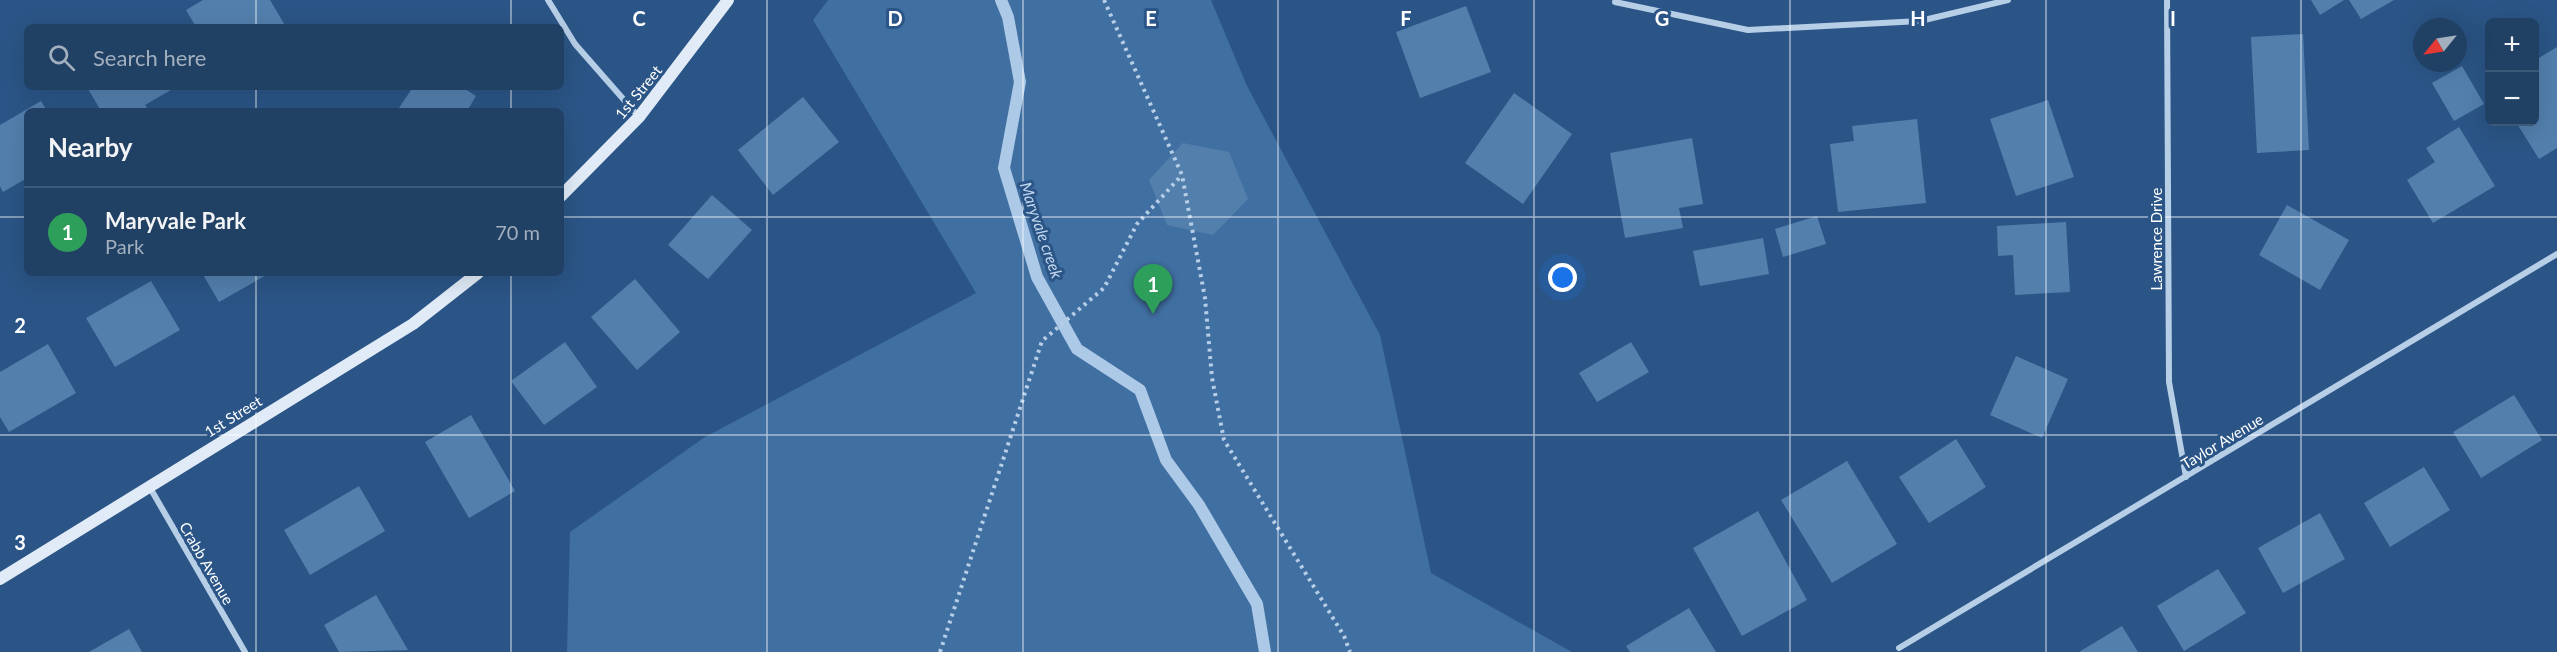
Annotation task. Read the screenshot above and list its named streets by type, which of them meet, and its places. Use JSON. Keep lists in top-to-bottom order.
{
  "streets": {
    "street": [
      "1st Street",
      "Lawrence Drive",
      "Taylor Avenue",
      "Crabb Avenue"
    ]
  },
  "crossings": [
    ["1st Street", "Crabb Avenue"],
    ["Lawrence Drive", "Taylor Avenue"]
  ],
  "water": ["Maryvale creek"],
  "north": "bottom left",
  "page": {
    "map_buttons": ["+", "−"],
    "search": "Search here",
    "heading": "Nearby",
    "list": [
      {
        "mark": "1",
        "name": "Maryvale Park",
        "note": "Park",
        "value": "70 m"
      }
    ],
    "pins": "1"
  },
  "grid": {
    "columns": [
      "C",
      "D",
      "E",
      "F",
      "G",
      "H",
      "I"
    ],
    "rows": ["2", "3"]
  }
}
